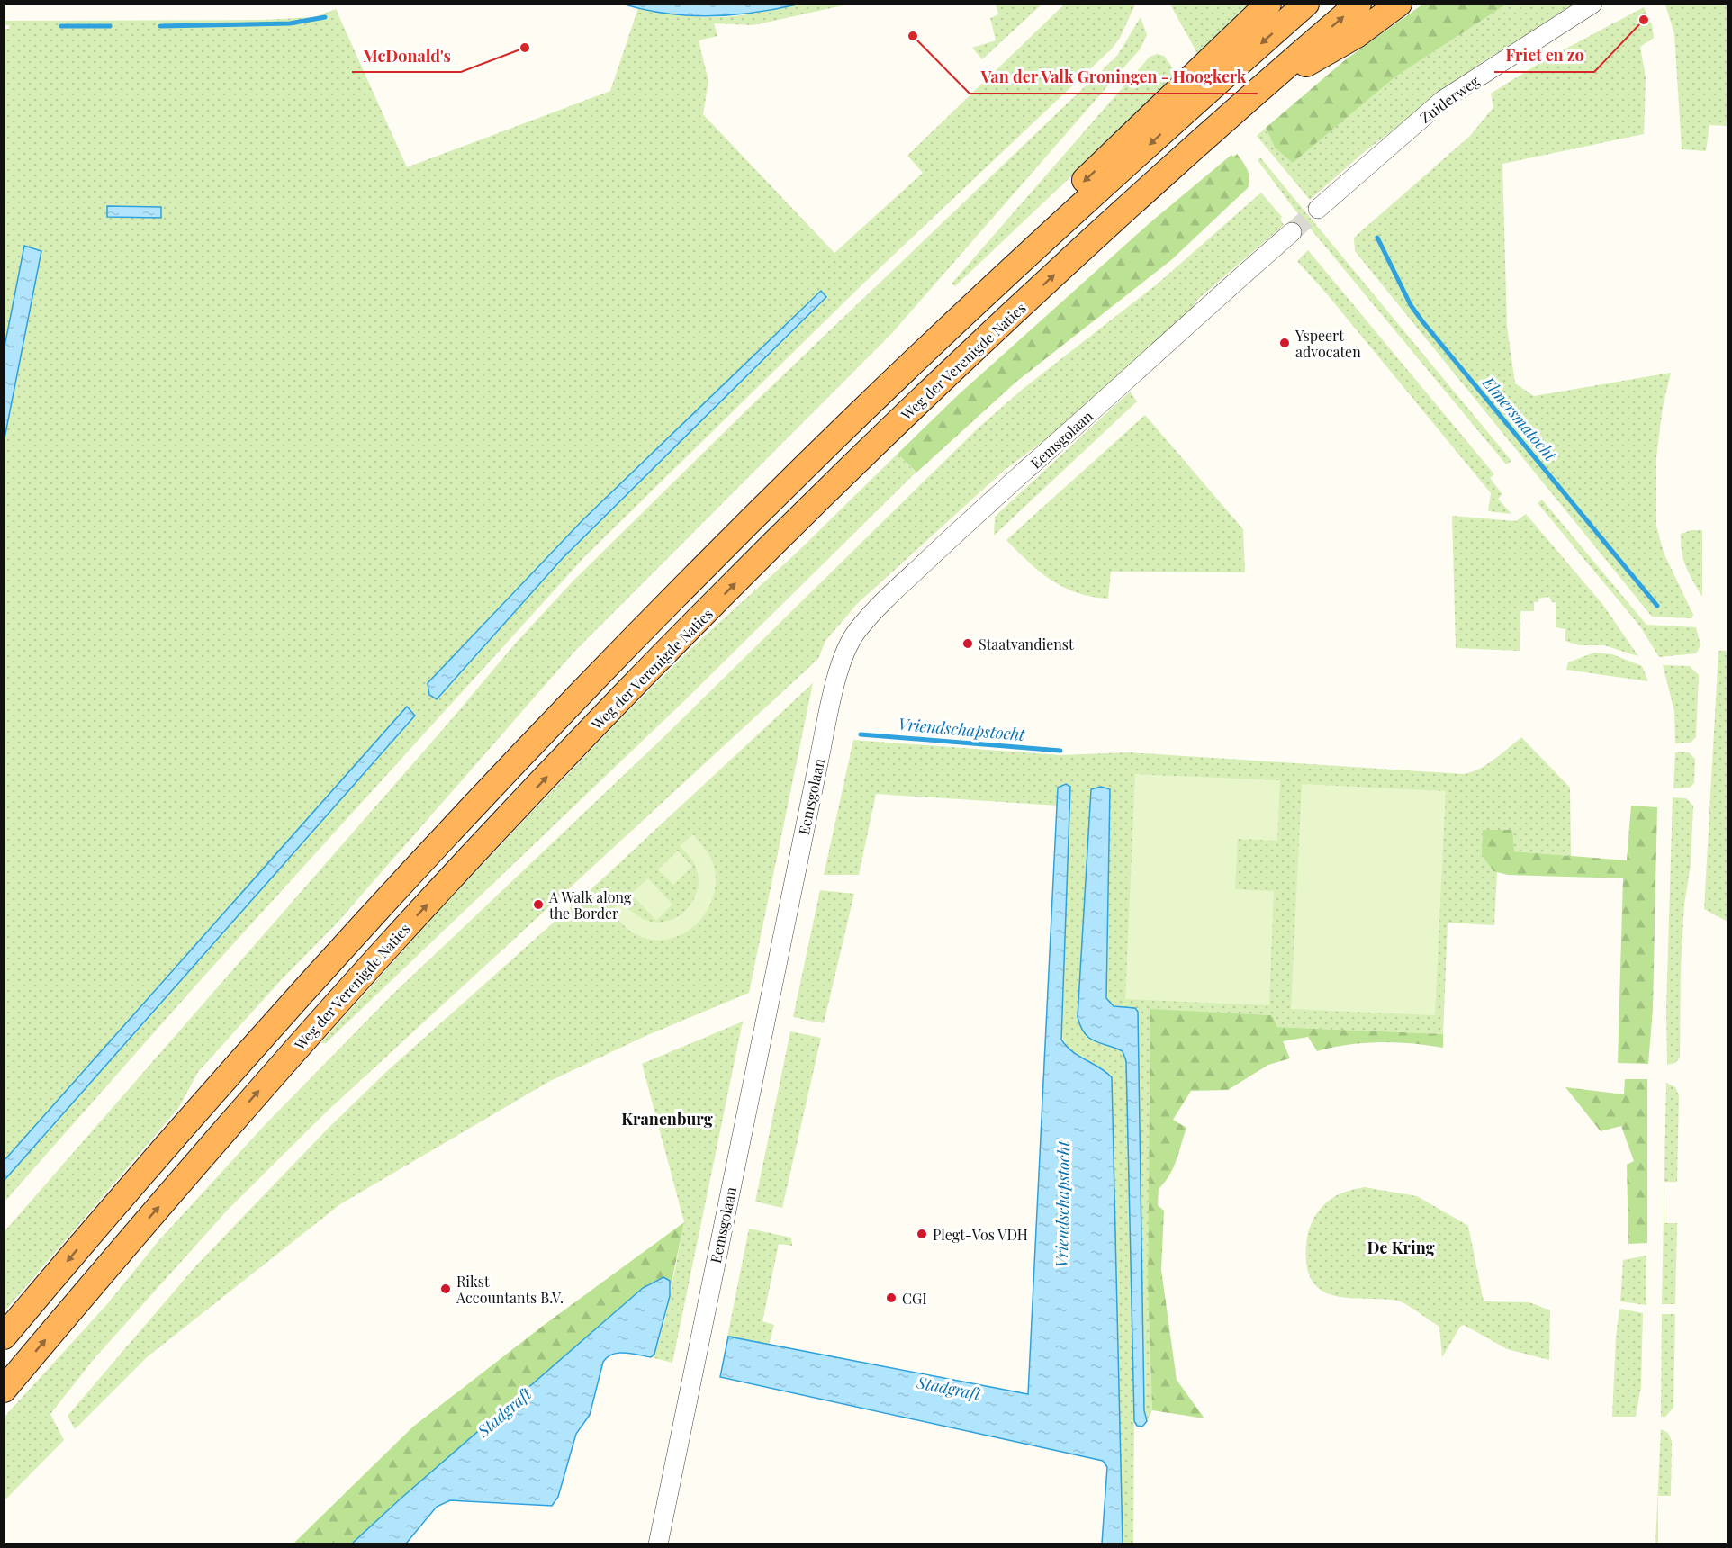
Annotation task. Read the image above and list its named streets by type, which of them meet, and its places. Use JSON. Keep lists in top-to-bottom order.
{
  "streets": {
    "highway": ["Weg der Verenigde Naties"],
    "street": ["Zuiderweg", "Eemsgolaan"]
  },
  "districts": ["Kranenburg", "De Kring"],
  "water": ["Elmersmatocht", "Vriendschapstocht", "Stadgraft"],
  "places": [
    "Friet en zo",
    "Van der Valk Groningen - Hoogkerk",
    "McDonald's",
    "Yspeert advocaten",
    "Staatvandienst",
    "A Walk along the Border",
    "Plegt-Vos VDH",
    "Rikst Accountants B.V.",
    "CGI"
  ]
}
